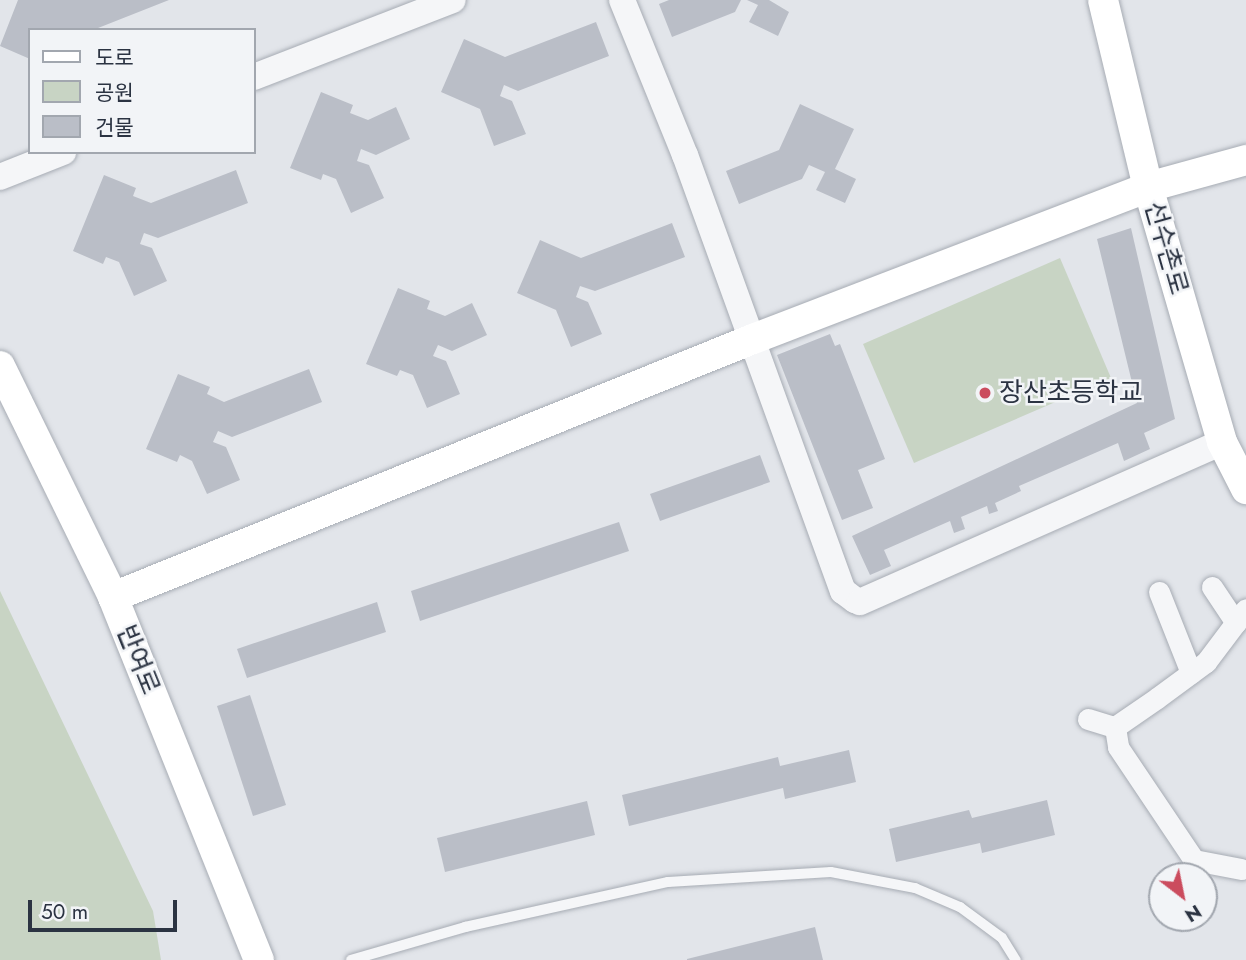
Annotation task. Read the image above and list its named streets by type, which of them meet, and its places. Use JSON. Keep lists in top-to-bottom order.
{
  "streets": {
    "main road": ["선수촌로", "반여로"]
  },
  "places": ["장산초등학교"],
  "legend": ["도로", "공원", "건물"],
  "scale_bar": "50 m",
  "north": "bottom right"
}
